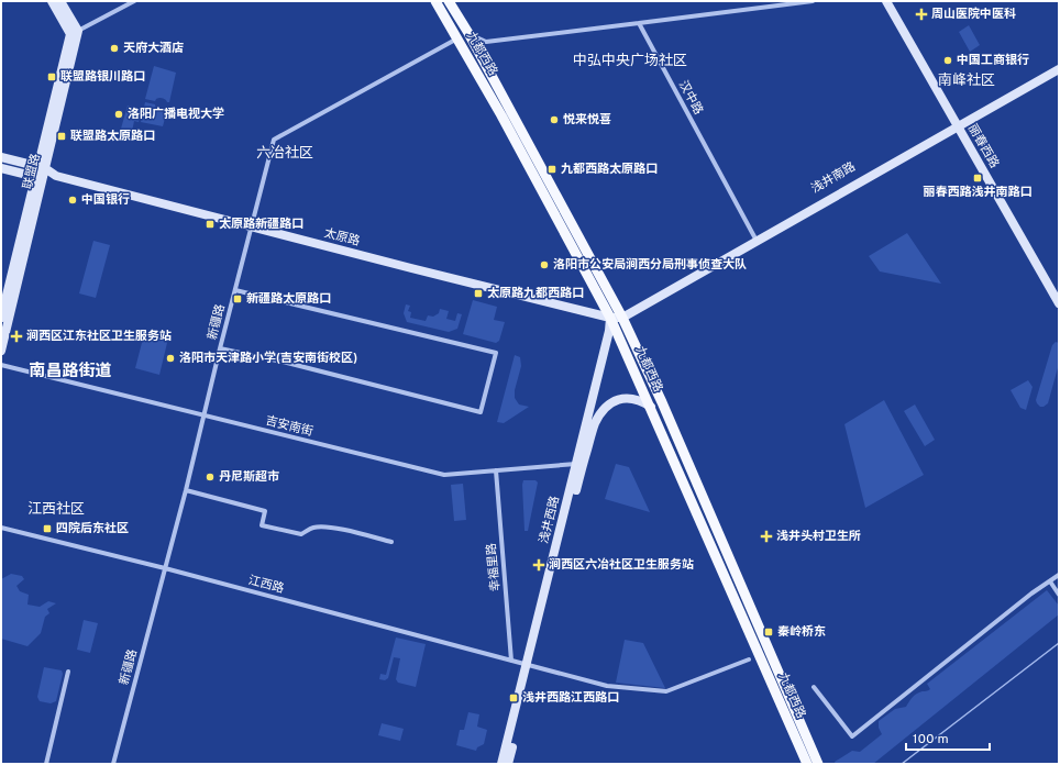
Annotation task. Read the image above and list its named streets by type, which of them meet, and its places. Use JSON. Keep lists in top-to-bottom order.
{
  "streets": {
    "main road": [
      "九都西路",
      "丽春西路",
      "联盟路",
      "浅井南路",
      "太原路",
      "浅井西路"
    ],
    "street": [
      "汉中路",
      "新疆路",
      "吉安南街",
      "幸福里路",
      "江西路"
    ]
  },
  "crossings": [
    ["九都西路", "浅井南路"],
    ["九都西路", "太原路"],
    ["九都西路", "新疆路"],
    ["九都西路", "浅井西路"],
    ["汉中路", "浅井南路"],
    ["丽春西路", "浅井南路"],
    ["联盟路", "太原路"],
    ["浅井南路", "太原路"],
    ["太原路", "新疆路"],
    ["太原路", "浅井西路"],
    ["新疆路", "吉安南街"],
    ["新疆路", "江西路"],
    ["吉安南街", "浅井西路"],
    ["吉安南街", "幸福里路"],
    ["浅井西路", "江西路"],
    ["幸福里路", "江西路"]
  ],
  "districts": [
    "中弘中央广场社区",
    "南峰社区",
    "六冶社区",
    "南昌路街道",
    "江西社区"
  ],
  "places": {
    "health": [
      "周山医院中医科",
      "涧西区江东社区卫生服务站",
      "浅井头村卫生所",
      "涧西区六冶社区卫生服务站"
    ],
    "other": [
      "天府大酒店",
      "中国工商银行",
      "洛阳广播电视大学",
      "悦来悦喜",
      "中国银行",
      "洛阳市公安局涧西分局刑事侦查大队",
      "洛阳市天津路小学(吉安南街校区)",
      "丹尼斯超市"
    ],
    "transit": [
      "联盟路银川路口",
      "联盟路太原路口",
      "九都西路太原路口",
      "丽春西路浅井南路口",
      "太原路新疆路口",
      "太原路九都西路口",
      "新疆路太原路口",
      "四院后东社区",
      "秦岭桥东",
      "浅井西路江西路口"
    ]
  },
  "scale_bar": "100 m"
}
